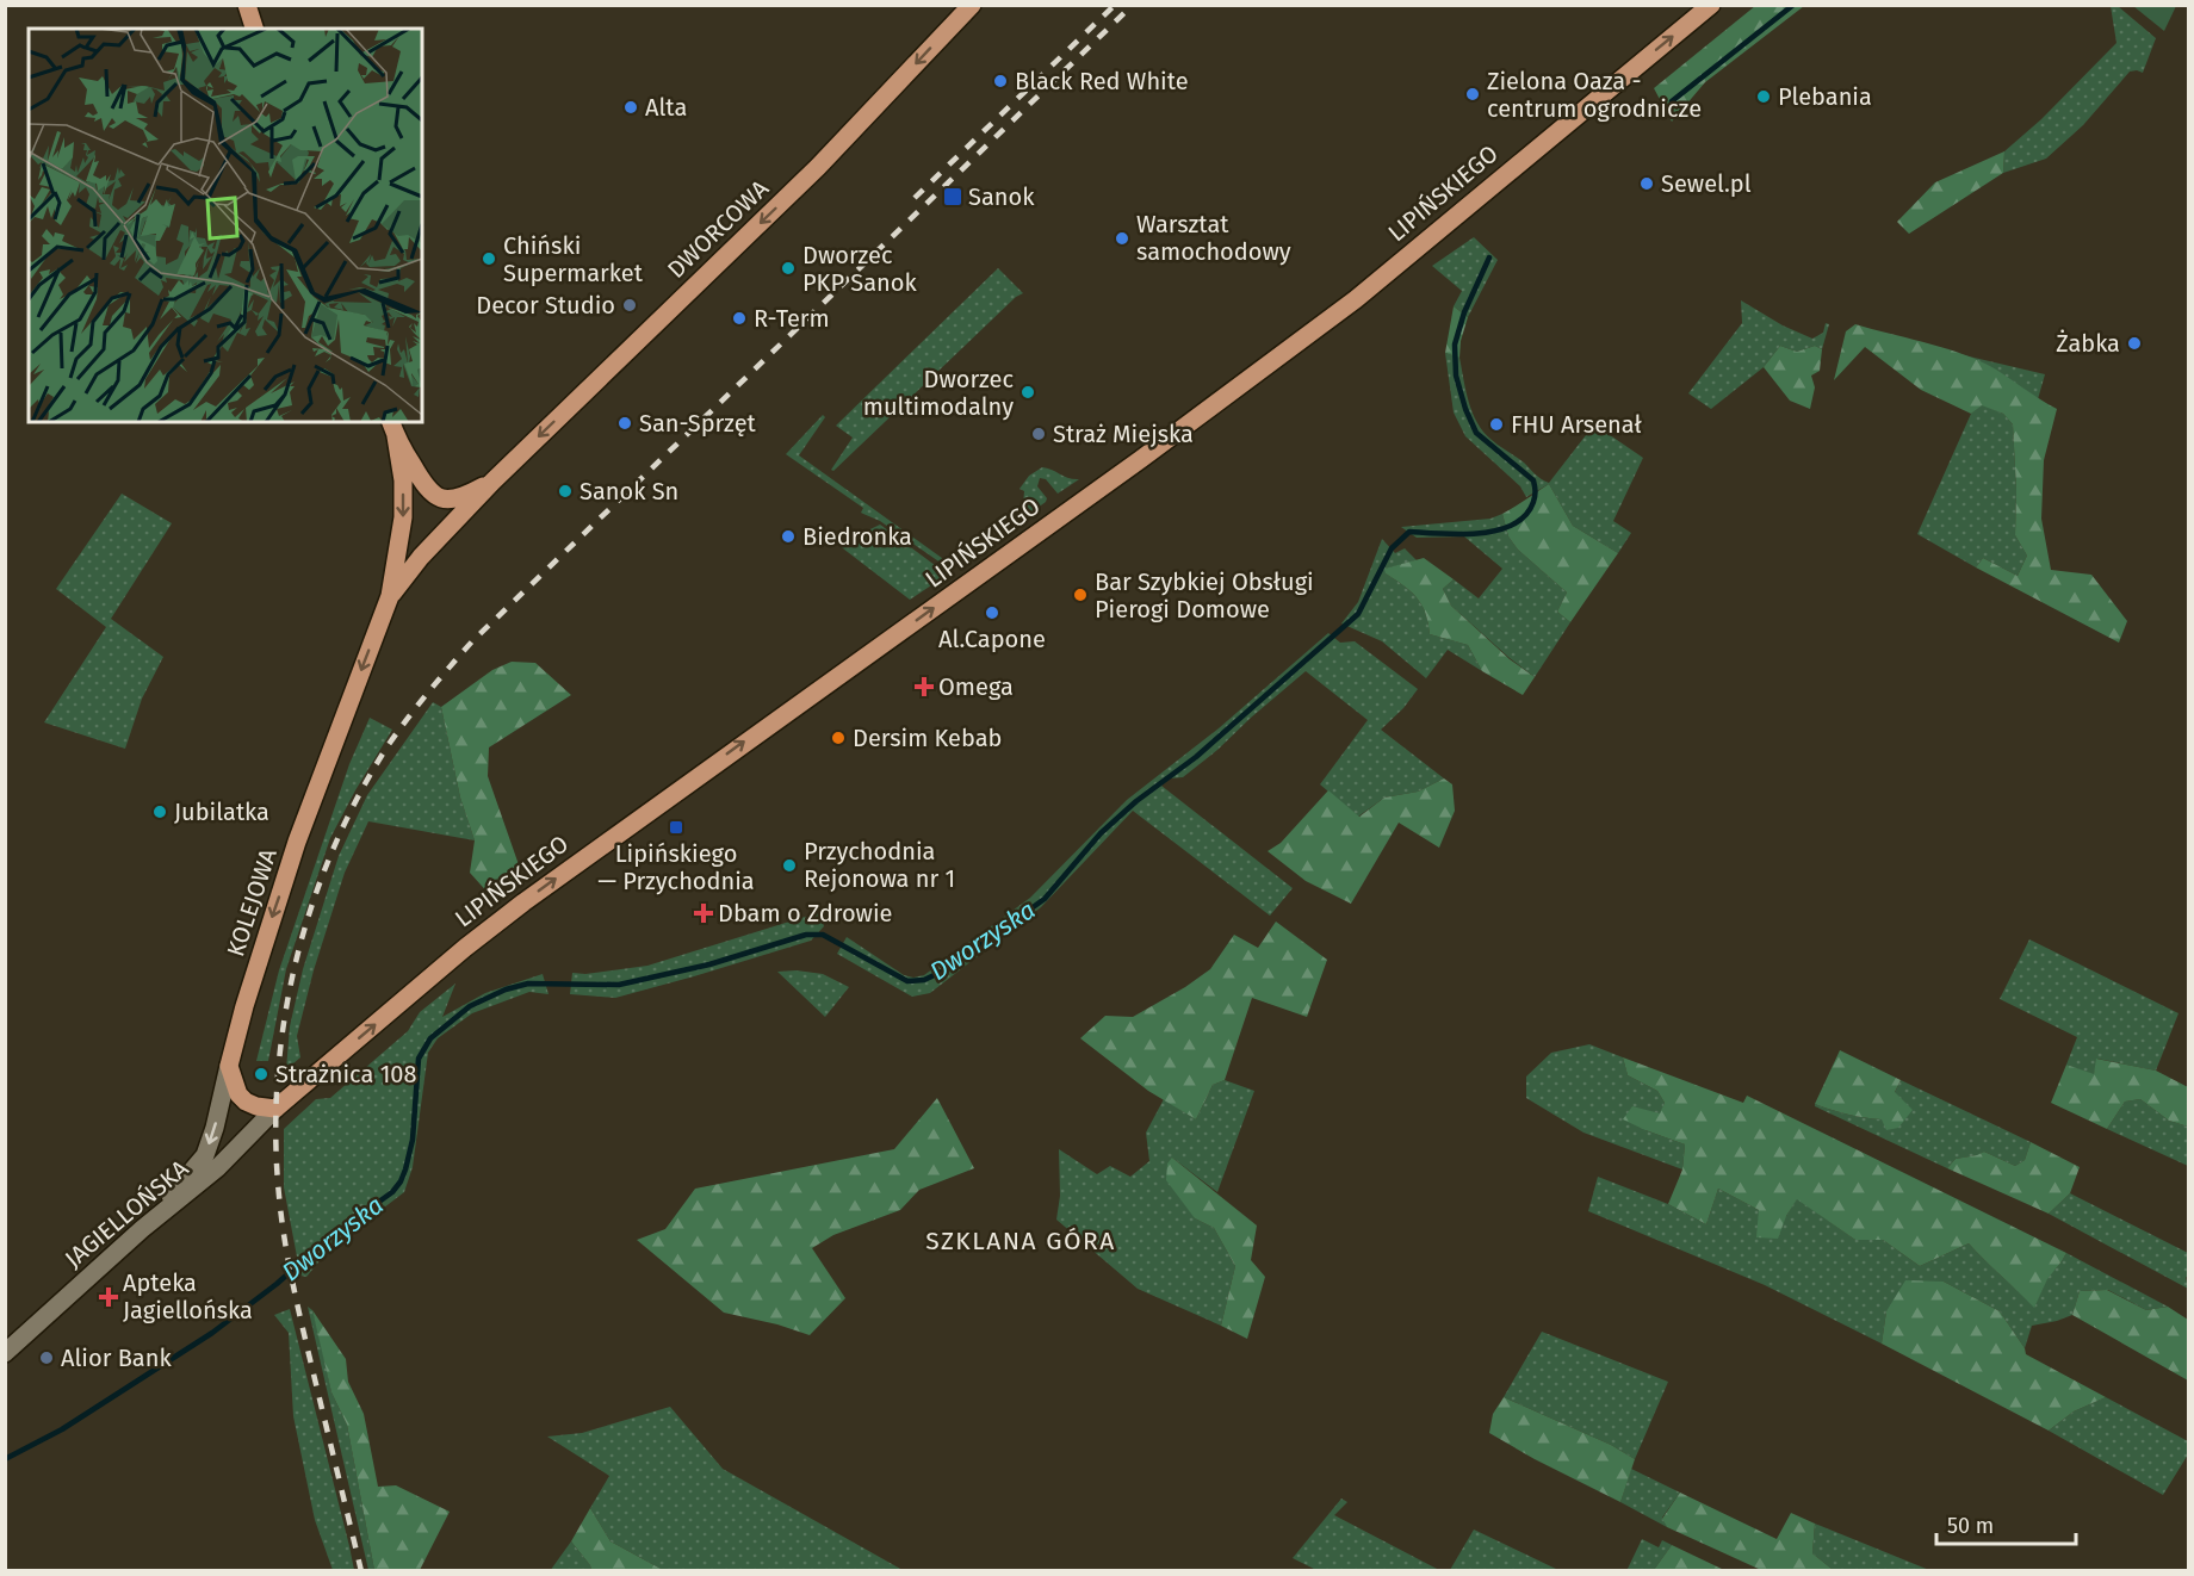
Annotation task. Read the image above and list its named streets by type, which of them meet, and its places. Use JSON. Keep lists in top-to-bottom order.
{
  "streets": {
    "main road": ["LIPIŃSKIEGO", "DWORCOWA", "KOLEJOWA"],
    "street": ["JAGIELLOŃSKA"]
  },
  "crossings": [
    ["LIPIŃSKIEGO", "JAGIELLOŃSKA"],
    ["DWORCOWA", "KOLEJOWA"],
    ["KOLEJOWA", "JAGIELLOŃSKA"]
  ],
  "one_way": ["LIPIŃSKIEGO", "DWORCOWA", "KOLEJOWA"],
  "districts": ["SZKLANA GÓRA"],
  "water": ["Dworzyska"],
  "places": {
    "other": [
      "Black Red White",
      "Zielona Oaza - centrum ogrodnicze",
      "Plebania",
      "Alta",
      "Sewel.pl",
      "Warsztat samochodowy",
      "Chiński Supermarket",
      "Dworzec PKP Sanok",
      "Decor Studio",
      "R-Term",
      "Żabka",
      "Dworzec multimodalny",
      "San-Sprzęt",
      "FHU Arsenał",
      "Straż Miejska",
      "Sanok Sn",
      "Biedronka",
      "Bar Szybkiej Obsługi Pierogi Domowe",
      "Al.Capone",
      "Dersim Kebab",
      "Jubilatka",
      "Przychodnia Rejonowa nr 1",
      "Strażnica 108",
      "Alior Bank"
    ],
    "transit": ["Sanok", "Lipińskiego — Przychodnia"],
    "health": ["Omega", "Dbam o Zdrowie", "Apteka Jagiellońska"]
  },
  "scale_bar": "50 m"
}
